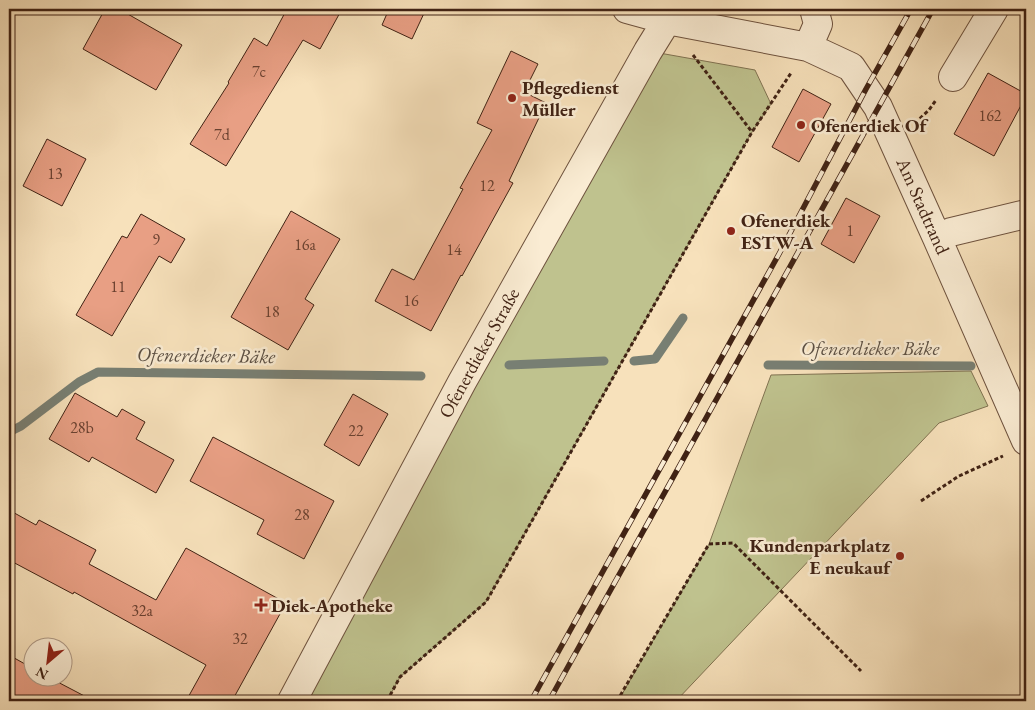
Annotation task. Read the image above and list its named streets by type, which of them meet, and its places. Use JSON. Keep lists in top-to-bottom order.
{
  "streets": {
    "street": ["Am Stadtrand", "Ofenerdieker Straße"]
  },
  "crossings": [
    ["Am Stadtrand", "Ofenerdieker Straße"]
  ],
  "water": ["Ofenerdieker Bäke"],
  "places": {
    "other": [
      "Pflegedienst Müller",
      "Ofenerdiek Of",
      "Ofenerdiek ESTW-A",
      "Kundenparkplatz E neukauf"
    ],
    "health": ["Diek-Apotheke"]
  },
  "house_numbers": [
    "7c",
    "162",
    "7d",
    "13",
    "12",
    "1",
    "9",
    "16a",
    "14",
    "11",
    "16",
    "18",
    "28b",
    "22",
    "28",
    "32a",
    "32"
  ],
  "north": "bottom left"
}
